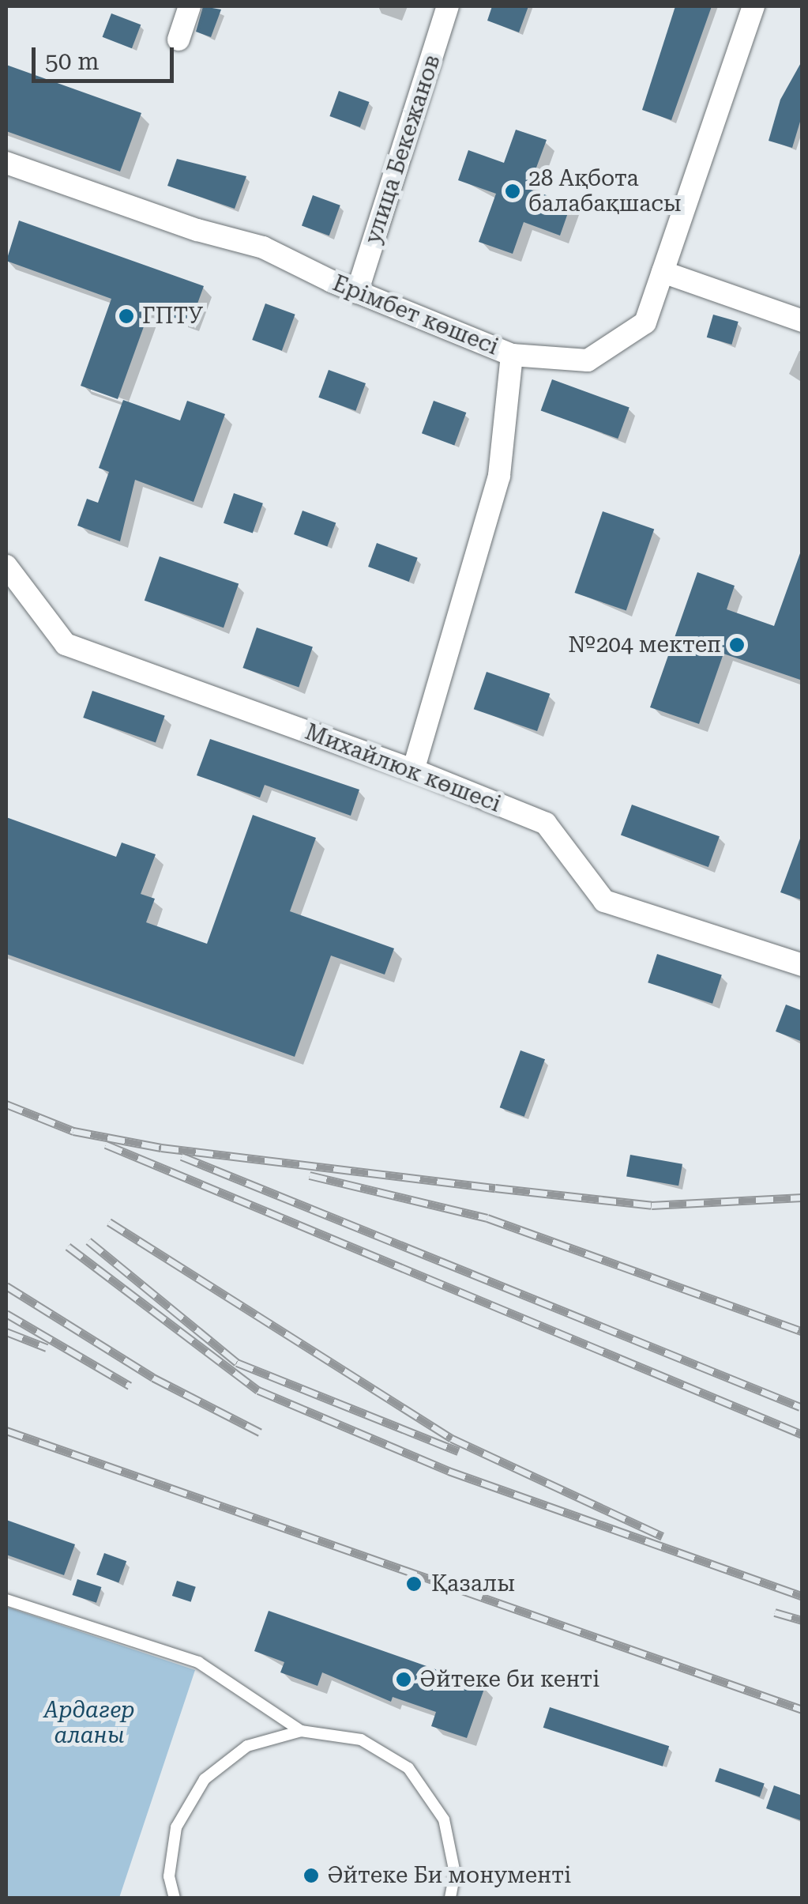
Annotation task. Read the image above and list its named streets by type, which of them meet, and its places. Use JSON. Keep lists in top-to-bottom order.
{
  "streets": {
    "street": ["улица Бекежанов", "Ерімбет көшесі", "Михайлюк көшесі"]
  },
  "crossings": [
    ["улица Бекежанов", "Ерімбет көшесі"],
    ["Ерімбет көшесі", "Михайлюк көшесі"]
  ],
  "parks": ["Ардагер аланы"],
  "places": [
    "28 Ақбота балабақшасы",
    "ГПТУ",
    "№204 мектеп",
    "Қазалы",
    "Әйтеке би кенті",
    "Əйтеке Би монументі"
  ],
  "scale_bar": "50 m"
}
